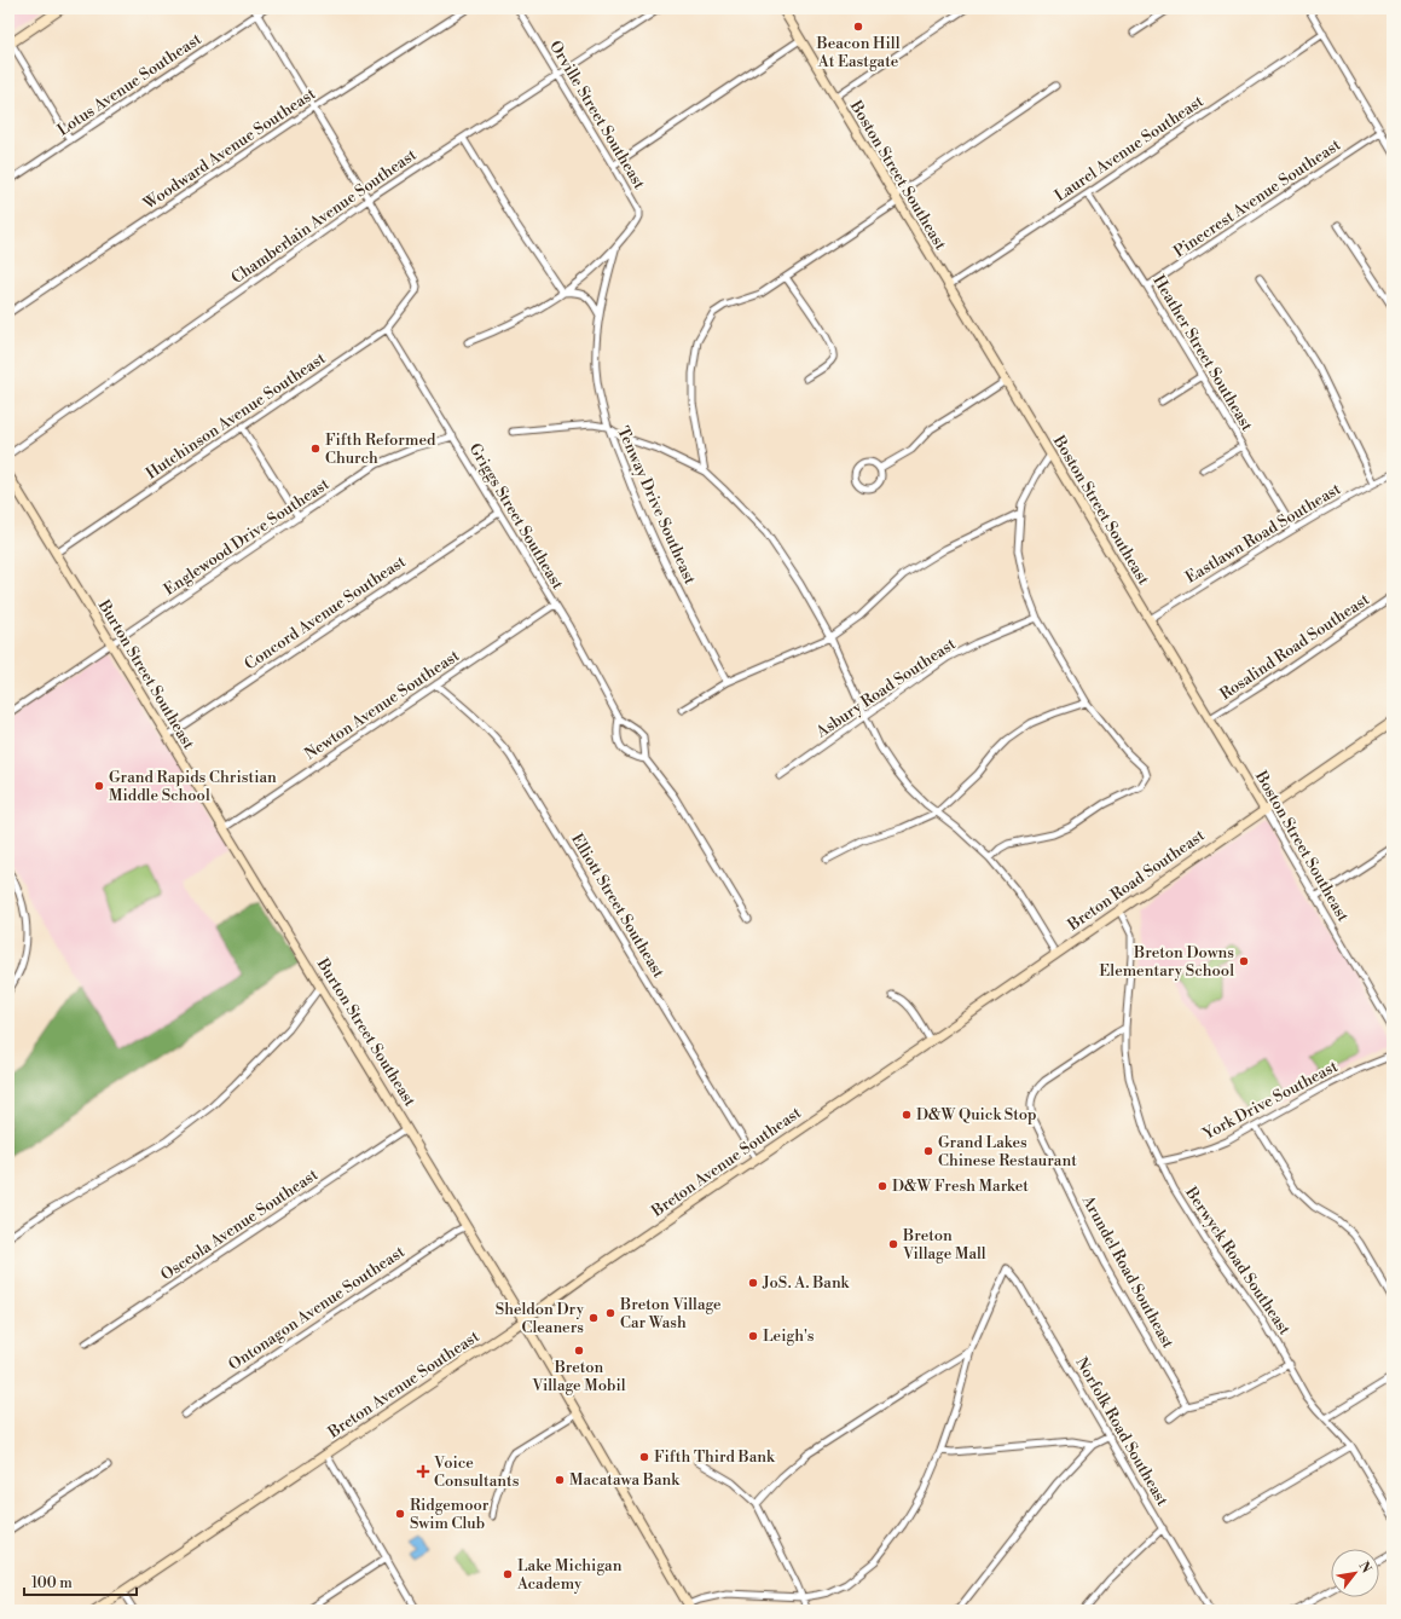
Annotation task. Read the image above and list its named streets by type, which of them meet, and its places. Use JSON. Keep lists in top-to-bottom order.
{
  "streets": {
    "main road": [
      "Boston Street Southeast",
      "Burton Street Southeast",
      "Breton Road Southeast",
      "Breton Avenue Southeast"
    ],
    "street": [
      "Lotus Avenue Southeast",
      "Orville Street Southeast",
      "Woodward Avenue Southeast",
      "Laurel Avenue Southeast",
      "Pinecrest Avenue Southeast",
      "Chamberlain Avenue Southeast",
      "Heather Street Southeast",
      "Hutchinson Avenue Southeast",
      "Tenway Drive Southeast",
      "Griggs Street Southeast",
      "Eastlawn Road Southeast",
      "Englewood Drive Southeast",
      "Concord Avenue Southeast",
      "Rosalind Road Southeast",
      "Asbury Road Southeast",
      "Newton Avenue Southeast",
      "Elliott Street Southeast",
      "York Drive Southeast",
      "Osceola Avenue Southeast",
      "Berwyck Road Southeast",
      "Arundel Road Southeast",
      "Ontonagon Avenue Southeast",
      "Norfolk Road Southeast"
    ]
  },
  "crossings": [
    ["Orville Street Southeast", "Chamberlain Avenue Southeast"],
    ["Orville Street Southeast", "Tenway Drive Southeast"],
    ["Laurel Avenue Southeast", "Boston Street Southeast"],
    ["Laurel Avenue Southeast", "Heather Street Southeast"],
    ["Boston Street Southeast", "Eastlawn Road Southeast"],
    ["Boston Street Southeast", "Rosalind Road Southeast"],
    ["Boston Street Southeast", "Breton Road Southeast"],
    ["Pinecrest Avenue Southeast", "Heather Street Southeast"],
    ["Chamberlain Avenue Southeast", "Hutchinson Avenue Southeast"],
    ["Heather Street Southeast", "Eastlawn Road Southeast"],
    ["Hutchinson Avenue Southeast", "Griggs Street Southeast"],
    ["Hutchinson Avenue Southeast", "Burton Street Southeast"],
    ["Griggs Street Southeast", "Englewood Drive Southeast"],
    ["Griggs Street Southeast", "Concord Avenue Southeast"],
    ["Griggs Street Southeast", "Newton Avenue Southeast"],
    ["Englewood Drive Southeast", "Burton Street Southeast"],
    ["Concord Avenue Southeast", "Burton Street Southeast"],
    ["Burton Street Southeast", "Newton Avenue Southeast"],
    ["Burton Street Southeast", "Breton Avenue Southeast"],
    ["Burton Street Southeast", "Osceola Avenue Southeast"],
    ["Burton Street Southeast", "Ontonagon Avenue Southeast"],
    ["Newton Avenue Southeast", "Elliott Street Southeast"],
    ["Breton Road Southeast", "Breton Avenue Southeast"],
    ["Breton Road Southeast", "Berwyck Road Southeast"],
    ["Elliott Street Southeast", "Breton Avenue Southeast"],
    ["York Drive Southeast", "Berwyck Road Southeast"],
    ["Berwyck Road Southeast", "Arundel Road Southeast"]
  ],
  "places": {
    "other": [
      "Beacon Hill At Eastgate",
      "Fifth Reformed Church",
      "Grand Rapids Christian Middle School",
      "Breton Downs Elementary School",
      "D&W Quick Stop",
      "Grand Lakes Chinese Restaurant",
      "D&W Fresh Market",
      "Breton Village Mall",
      "JoS. A. Bank",
      "Breton Village Car Wash",
      "Sheldon Dry Cleaners",
      "Leigh's",
      "Breton Village Mobil",
      "Fifth Third Bank",
      "Macatawa Bank",
      "Ridgemoor Swim Club",
      "Lake Michigan Academy"
    ],
    "health": ["Voice Consultants"]
  },
  "scale_bar": "100 m",
  "north": "top right"
}
